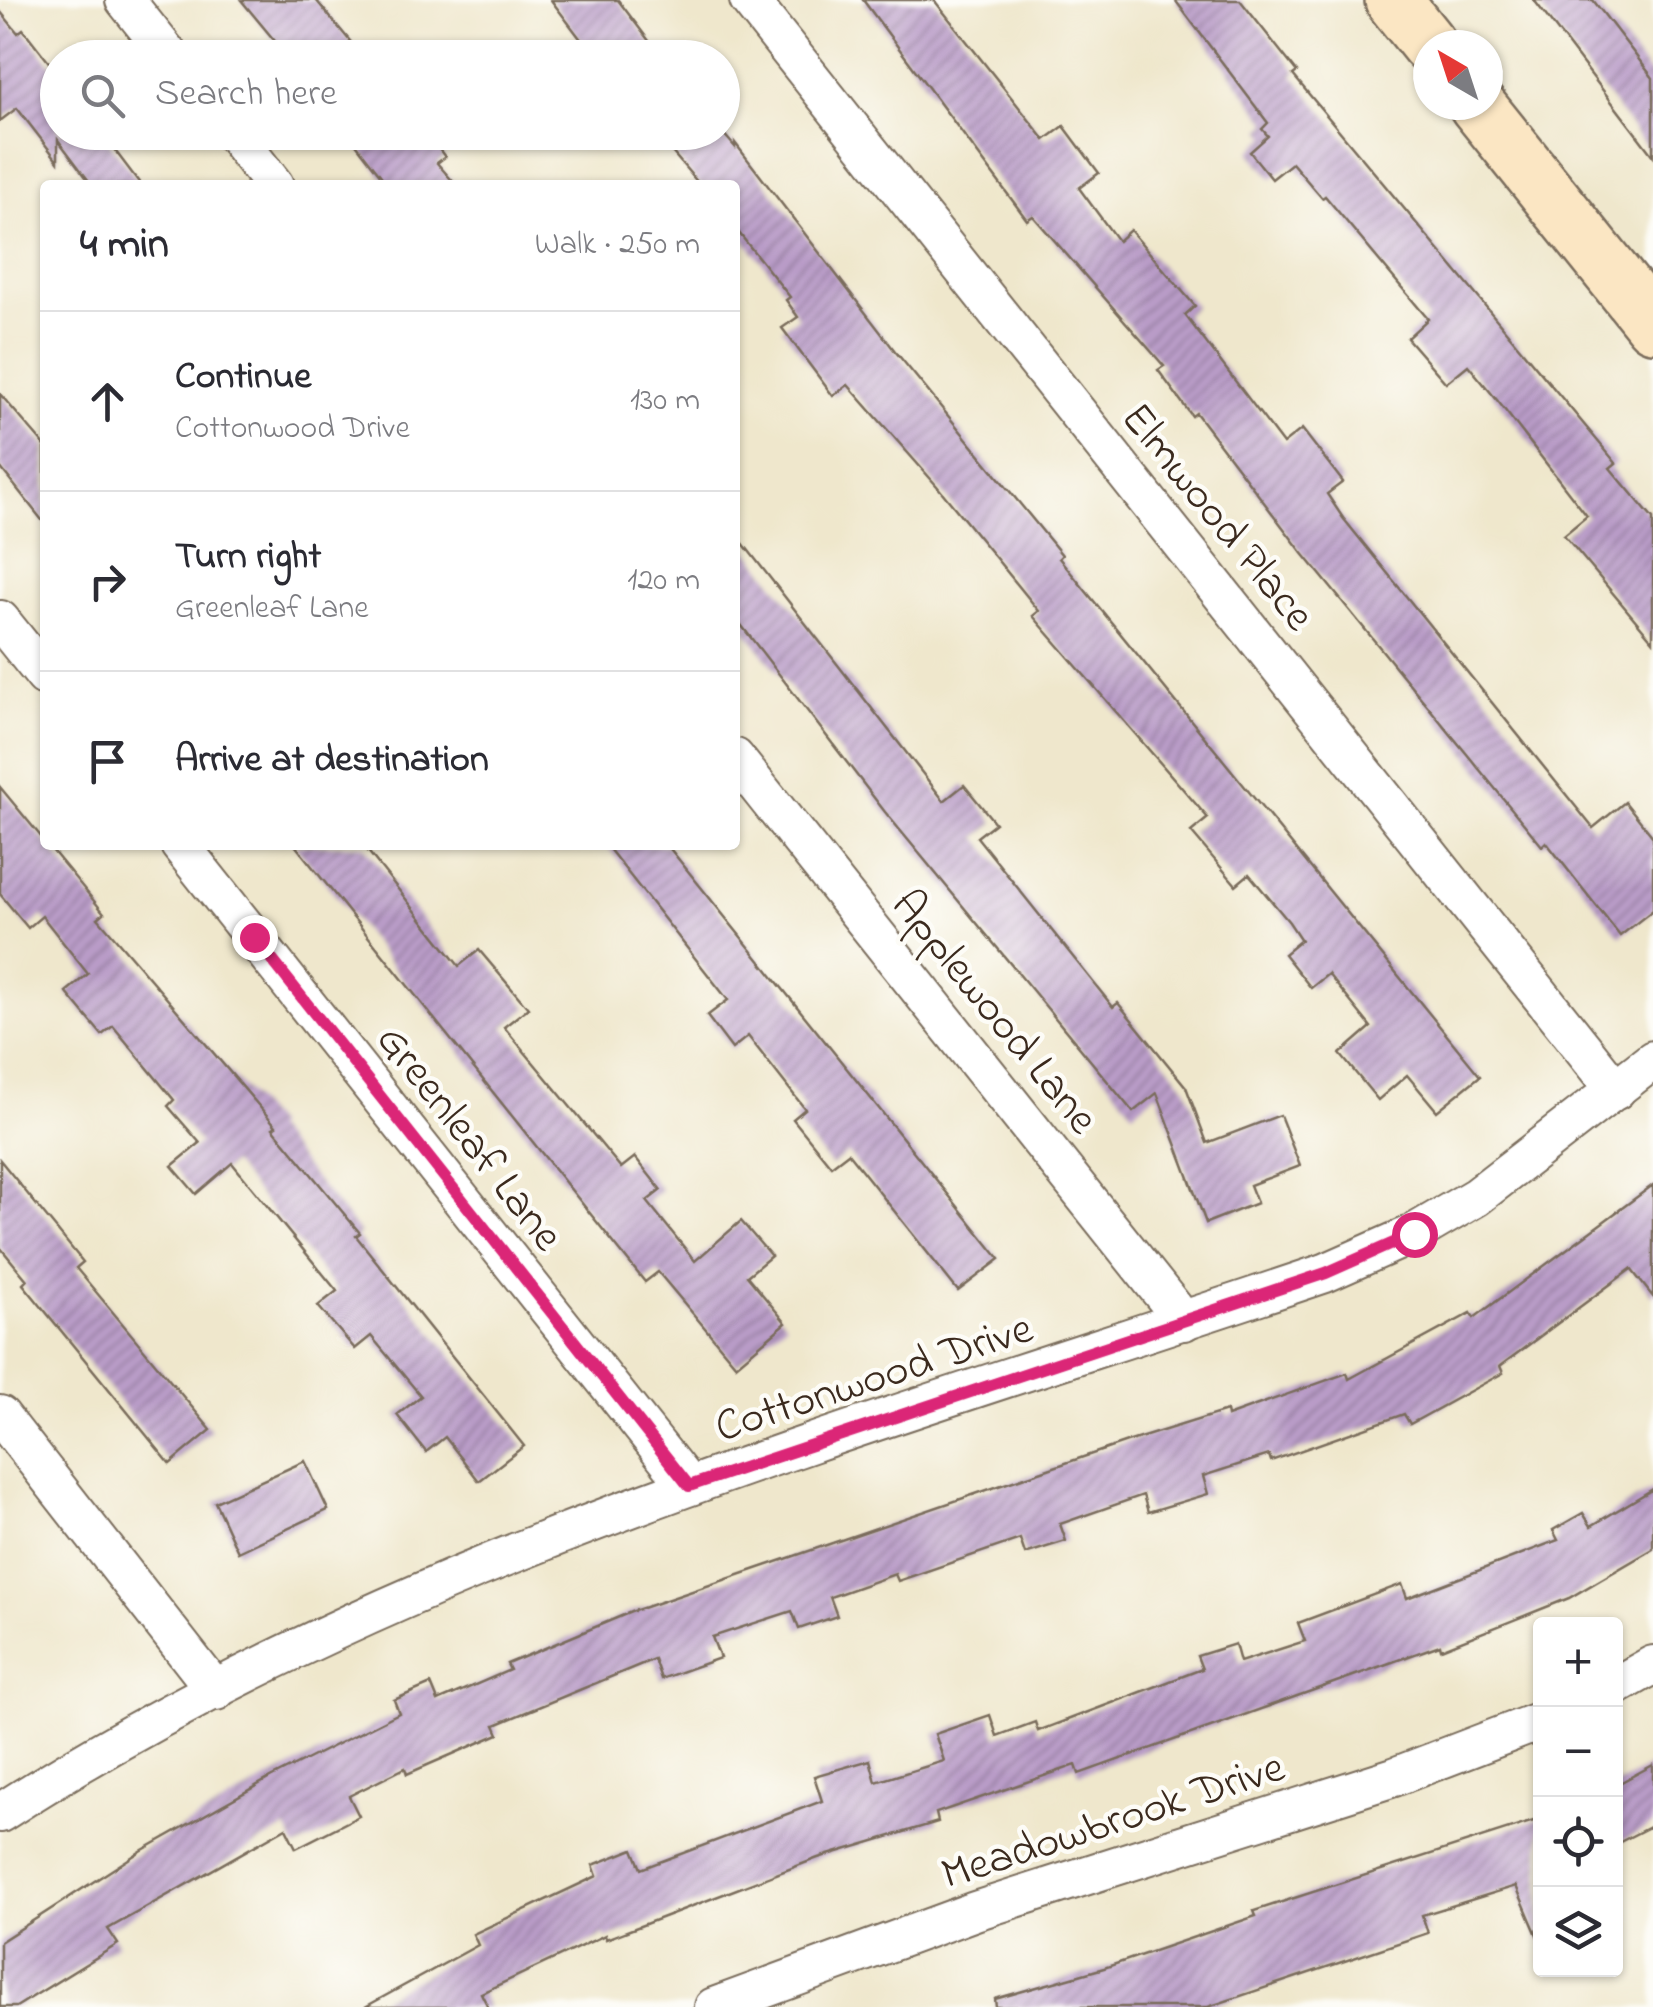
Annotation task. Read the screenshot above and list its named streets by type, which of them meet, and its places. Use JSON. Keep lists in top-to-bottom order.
{
  "streets": {
    "street": [
      "Elmwood Place",
      "Applewood Lane",
      "Greenleaf Lane",
      "Cottonwood Drive",
      "Meadowbrook Drive"
    ]
  },
  "crossings": [
    ["Elmwood Place", "Cottonwood Drive"],
    ["Applewood Lane", "Cottonwood Drive"],
    ["Greenleaf Lane", "Cottonwood Drive"]
  ],
  "north": "top left",
  "page": {
    "search": "Search here",
    "heading": ["4 min", "Walk · 250 m"],
    "list": [
      ["Continue", "Cottonwood Drive", "130 m"],
      ["Turn right", "Greenleaf Lane", "120 m"],
      "Arrive at destination"
    ],
    "map_buttons": ["+", "−"]
  }
}
